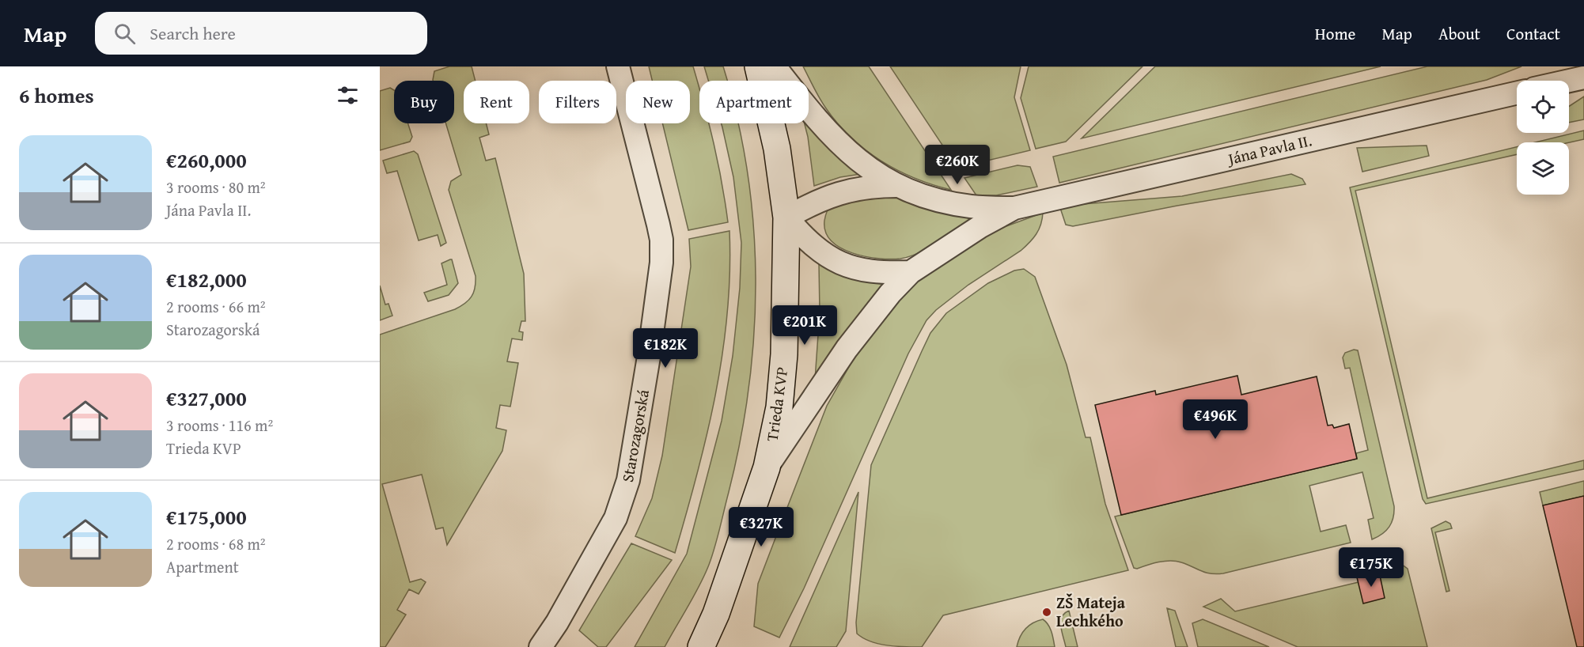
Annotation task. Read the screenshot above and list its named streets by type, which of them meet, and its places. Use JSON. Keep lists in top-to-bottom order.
{
  "streets": {
    "street": ["Jána Pavla II.", "Trieda KVP", "Starozagorská"]
  },
  "crossings": [
    ["Jána Pavla II.", "Trieda KVP"]
  ],
  "places": ["ZŠ Mateja Lechkého"],
  "page": {
    "header": "Map",
    "search": "Search here",
    "nav": [
      "Home",
      "Map",
      "About",
      "Contact"
    ],
    "heading": "6 homes",
    "chip": [
      "Buy",
      "Rent",
      "Filters",
      "New",
      "Apartment"
    ],
    "list": [
      {
        "name": "€260,000",
        "note": "3 rooms · 80 m² · Jána Pavla II."
      },
      {
        "name": "€182,000",
        "note": "2 rooms · 66 m² · Starozagorská"
      },
      {
        "name": "€327,000",
        "note": "3 rooms · 116 m² · Trieda KVP"
      },
      {
        "name": "€175,000",
        "note": "2 rooms · 68 m² · Apartment"
      }
    ],
    "price": [
      "€260K",
      "€201K",
      "€182K",
      "€496K",
      "€327K",
      "€175K"
    ]
  }
}
